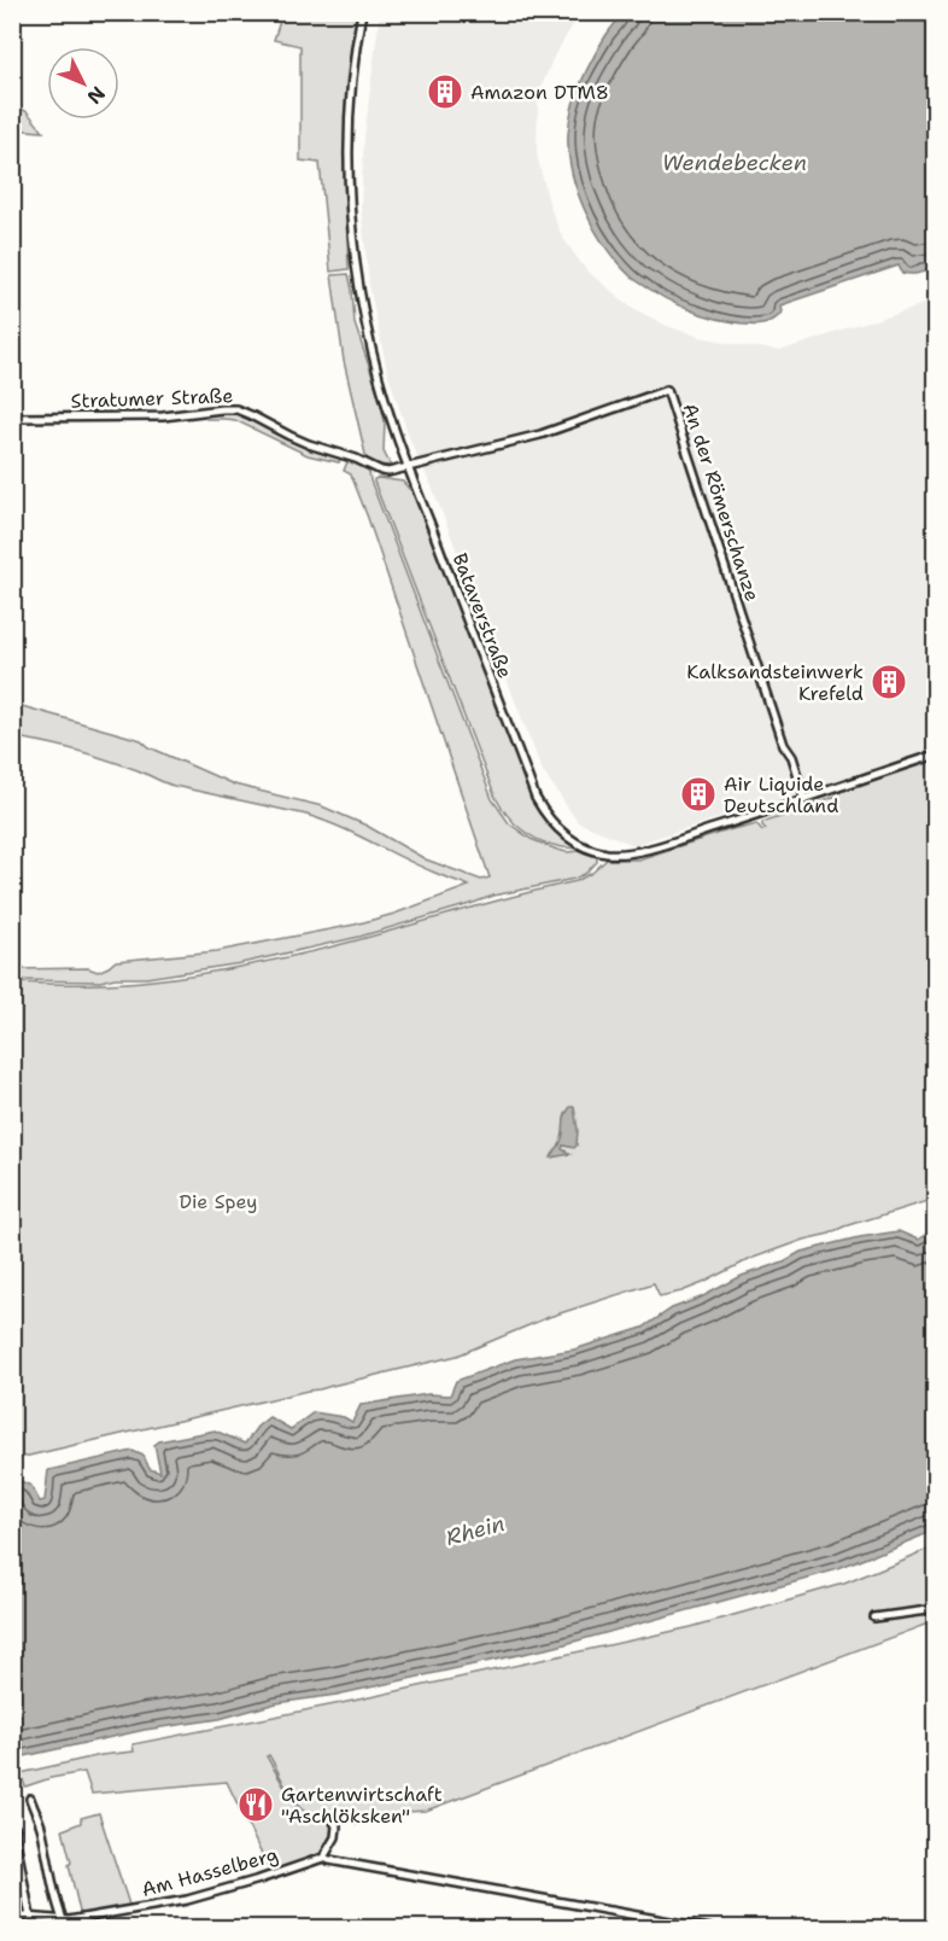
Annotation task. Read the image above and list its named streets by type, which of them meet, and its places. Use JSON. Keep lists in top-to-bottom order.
{
  "streets": {
    "street": [
      "Stratumer Straße",
      "An der Römerschanze",
      "Bataverstraße",
      "Am Hasselberg"
    ]
  },
  "crossings": [
    ["Stratumer Straße", "An der Römerschanze"],
    ["Stratumer Straße", "Bataverstraße"],
    ["An der Römerschanze", "Bataverstraße"]
  ],
  "water": ["Wendebecken", "Rhein"],
  "parks": ["Die Spey"],
  "places": {
    "building": ["Amazon DTM8", "Kalksandsteinwerk Krefeld", "Air Liquide Deutschland"],
    "restaurant": ["Gartenwirtschaft \"Aschlöksken\""]
  },
  "north": "bottom right"
}
